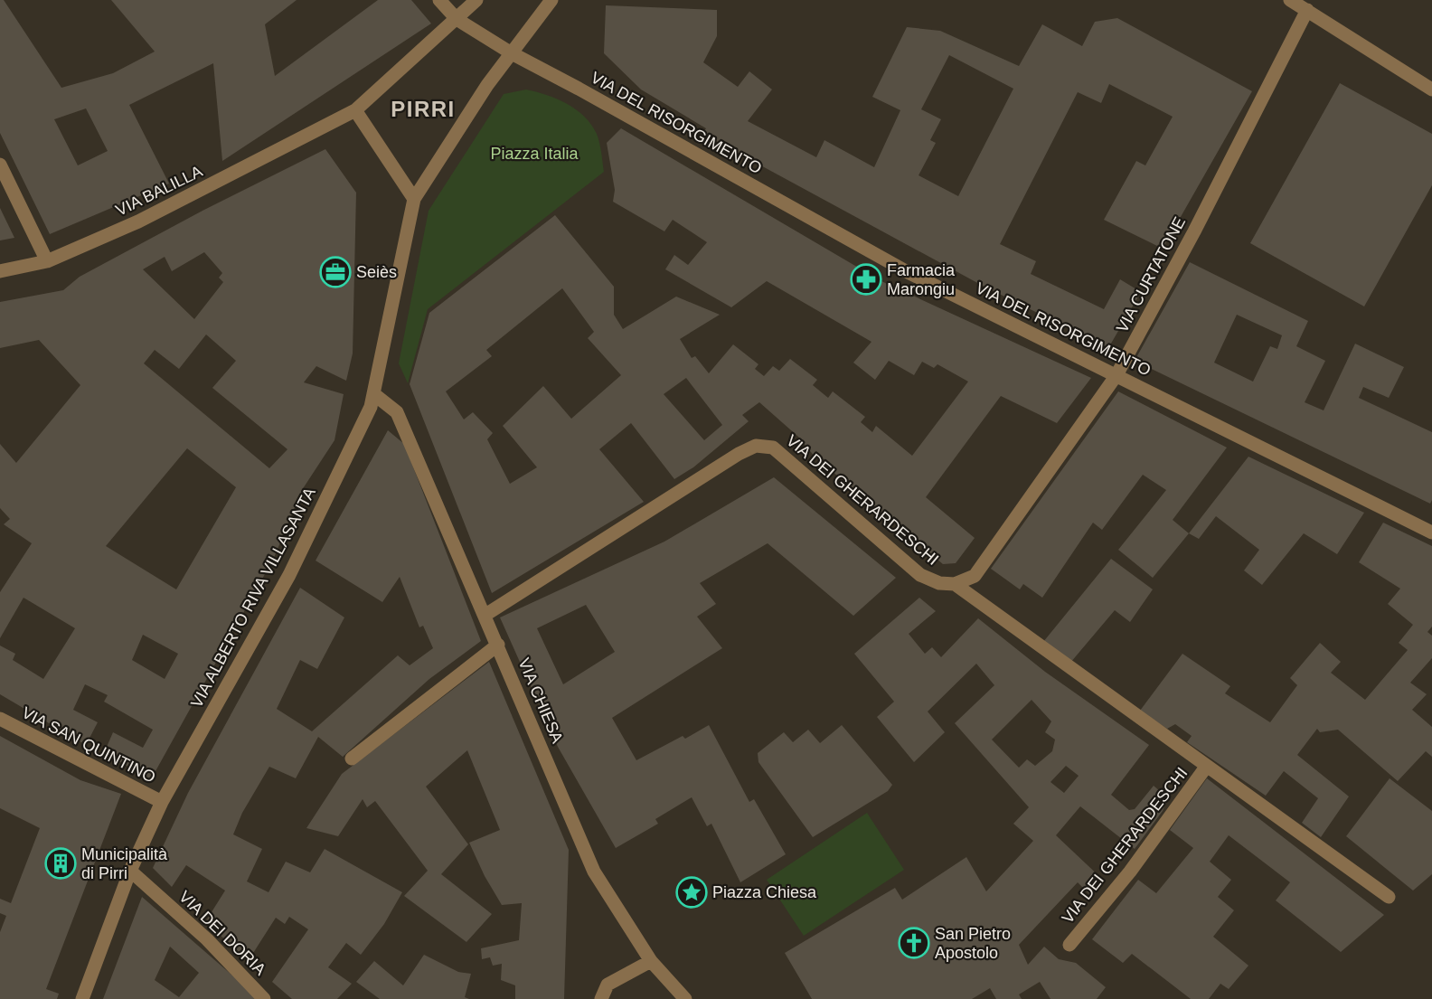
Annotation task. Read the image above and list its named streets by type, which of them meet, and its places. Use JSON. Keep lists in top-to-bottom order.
{
  "streets": {
    "street": [
      "VIA DEL RISORGIMENTO",
      "VIA BALILLA",
      "VIA CURTATONE",
      "VIA DEI GHERARDESCHI",
      "VIA ALBERTO RIVA VILLASANTA",
      "VIA CHIESA",
      "VIA SAN QUINTINO",
      "VIA DEI DORIA"
    ]
  },
  "crossings": [
    ["VIA DEL RISORGIMENTO", "VIA CURTATONE"],
    ["VIA CURTATONE", "VIA DEI GHERARDESCHI"],
    ["VIA DEI GHERARDESCHI", "VIA CHIESA"],
    ["VIA ALBERTO RIVA VILLASANTA", "VIA CHIESA"],
    ["VIA ALBERTO RIVA VILLASANTA", "VIA SAN QUINTINO"],
    ["VIA ALBERTO RIVA VILLASANTA", "VIA DEI DORIA"]
  ],
  "districts": ["PIRRI"],
  "parks": ["Piazza Italia"],
  "places": {
    "office": ["Seiès"],
    "pharmacy": ["Farmacia Marongiu"],
    "building": ["Municipalità di Pirri"],
    "place": ["Piazza Chiesa"],
    "church": ["San Pietro Apostolo"]
  }
}
